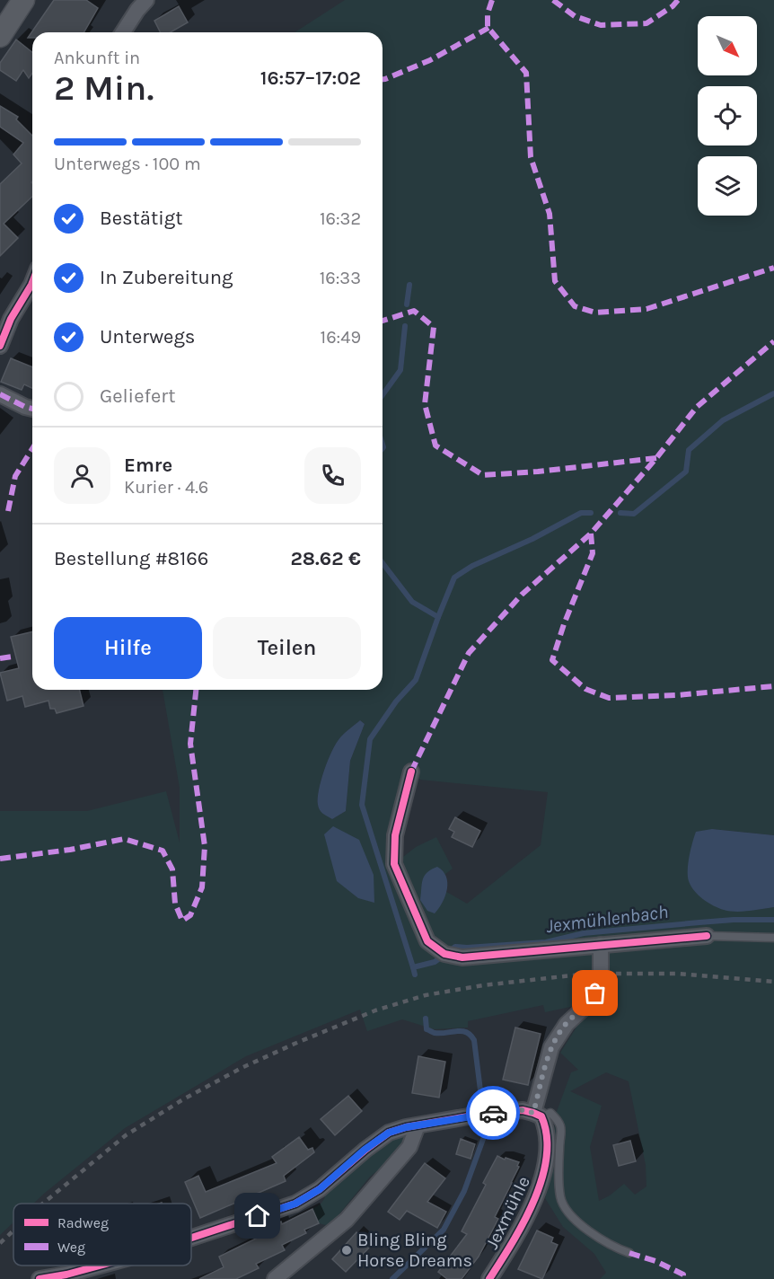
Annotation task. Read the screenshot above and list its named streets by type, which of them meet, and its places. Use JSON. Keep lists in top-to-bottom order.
{
  "streets": {
    "street": ["Jexmühle"]
  },
  "water": ["Jexmühlenbach"],
  "places": ["Bling Bling Horse Dreams"],
  "legend": ["Radweg", "Weg"],
  "north": "bottom right",
  "page": {
    "heading": ["2 Min.", "Ankunft in", "16:57–17:02"],
    "panel": [
      "Emre",
      "Kurier · 4.6",
      "Bestellung #8166",
      "28.62 €"
    ],
    "bar": "Unterwegs · 100 m",
    "list": [
      ["Bestätigt", "16:32"],
      ["In Zubereitung", "16:33"],
      ["Unterwegs", "16:49"],
      "Geliefert"
    ],
    "buttons": ["Hilfe", "Teilen"]
  }
}
